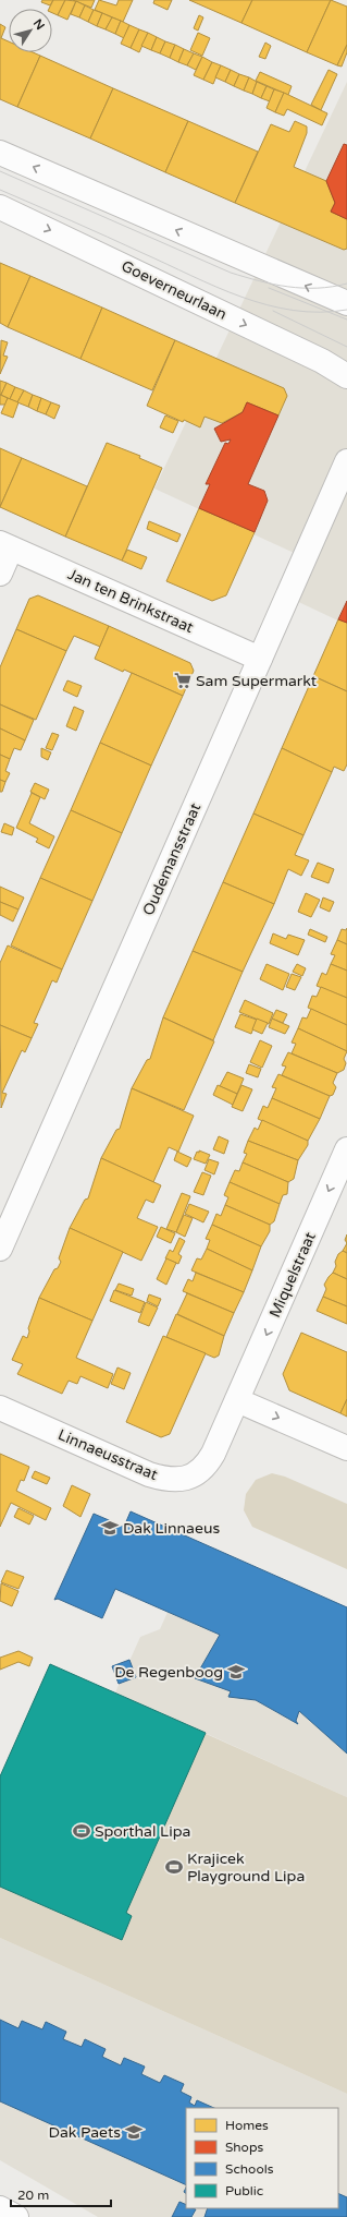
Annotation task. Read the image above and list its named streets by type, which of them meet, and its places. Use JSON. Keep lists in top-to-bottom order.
{
  "streets": {
    "street": [
      "Goeverneurlaan",
      "Jan ten Brinkstraat",
      "Oudemansstraat",
      "Miquelstraat",
      "Linnaeusstraat"
    ]
  },
  "crossings": [
    ["Jan ten Brinkstraat", "Oudemansstraat"],
    ["Miquelstraat", "Linnaeusstraat"]
  ],
  "one_way": ["Miquelstraat"],
  "places": {
    "supermarket": ["Sam Supermarkt"],
    "school or university": ["Dak Linnaeus", "De Regenboog", "Dak Paets"],
    "sports": ["Sporthal Lipa", "Krajicek Playground Lipa"]
  },
  "legend": [
    "Homes",
    "Shops",
    "Schools",
    "Public"
  ],
  "scale_bar": "20 m",
  "north": "top right"
}
